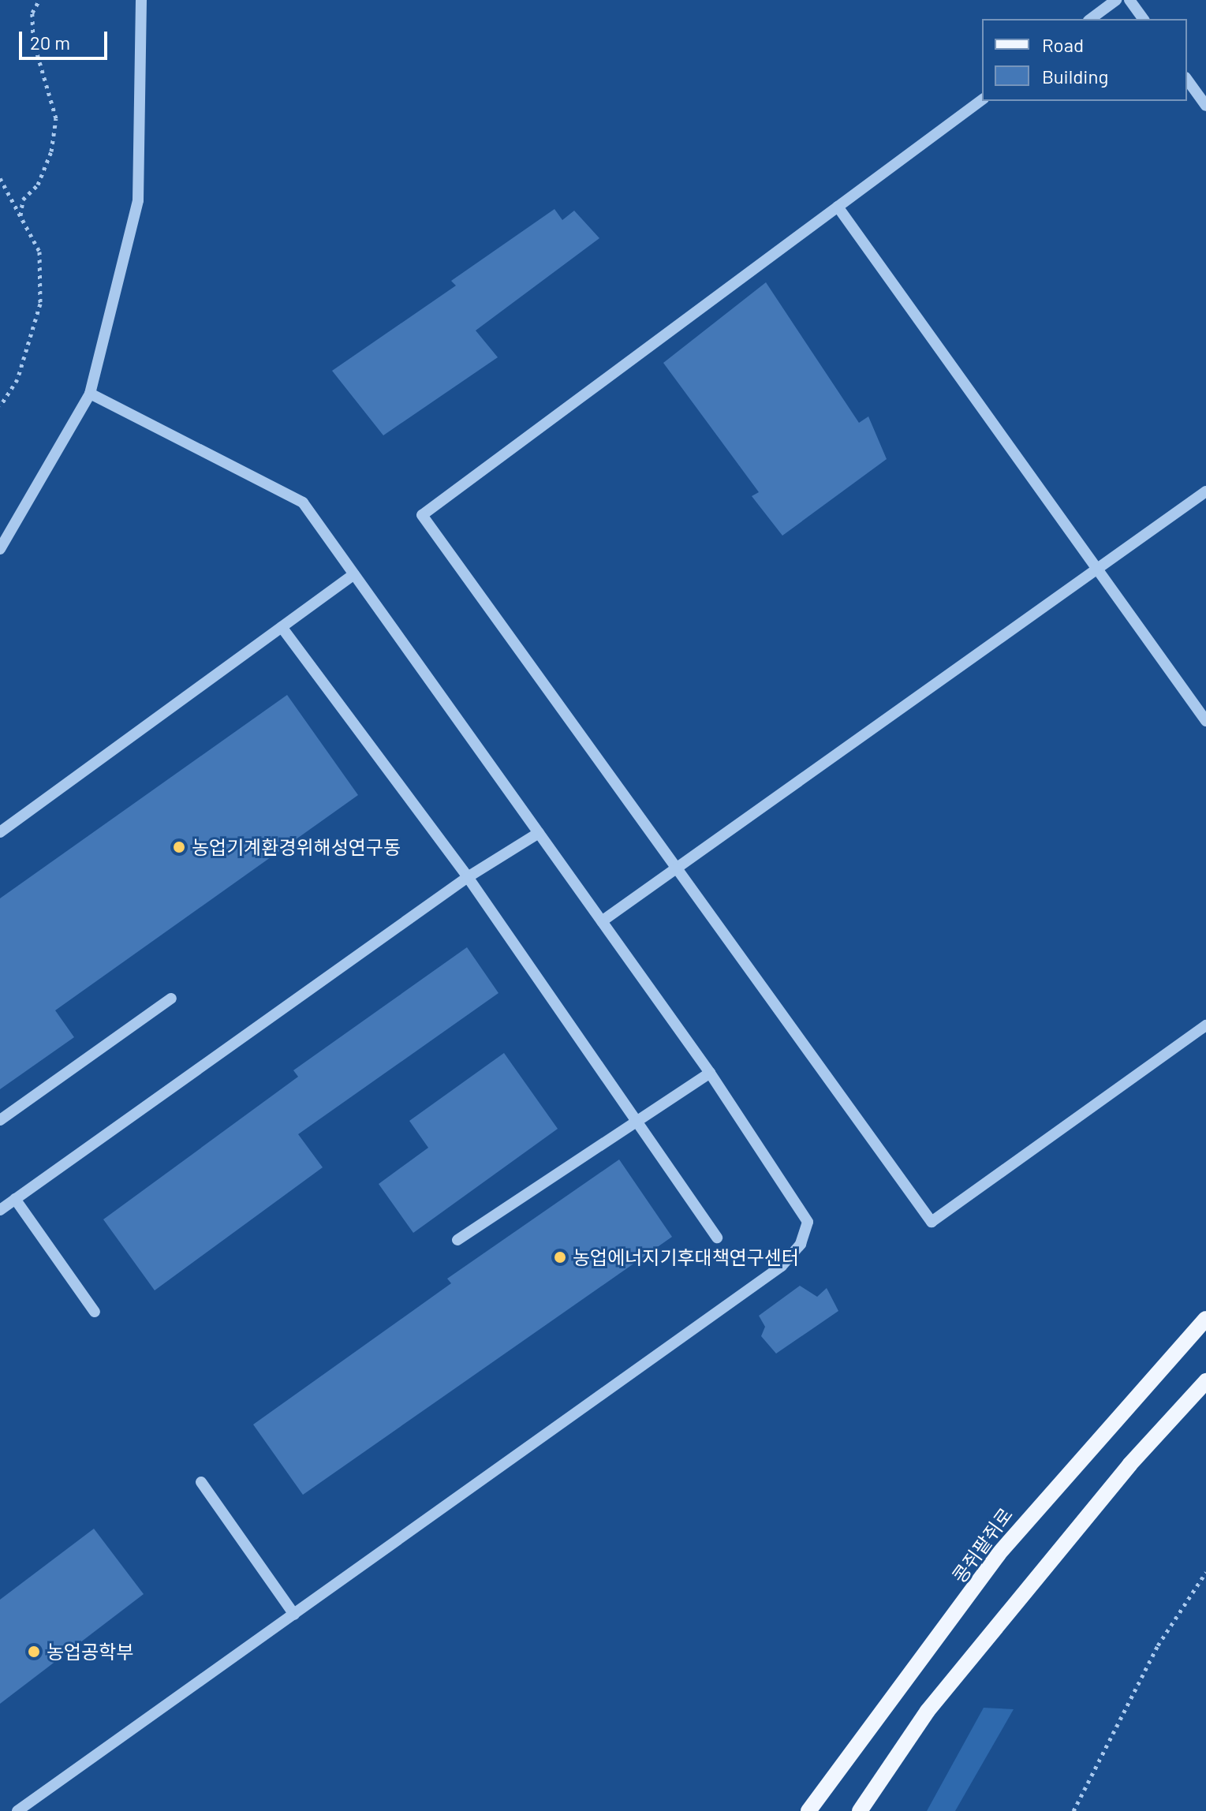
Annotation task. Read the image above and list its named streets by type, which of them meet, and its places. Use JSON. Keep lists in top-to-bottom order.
{
  "streets": {
    "main road": ["콩쥐팥쥐로"]
  },
  "places": ["농업기계환경위해성연구동", "농업에너지기후대책연구센터", "농업공학부"],
  "legend": ["Road", "Building"],
  "scale_bar": "20 m"
}
